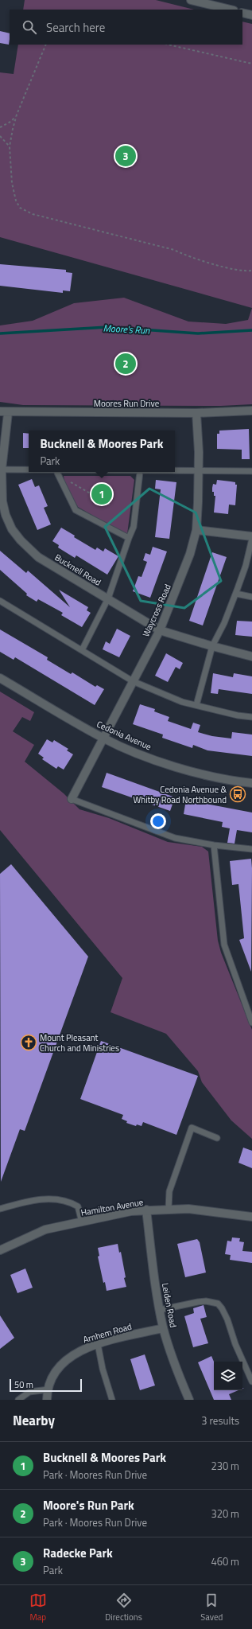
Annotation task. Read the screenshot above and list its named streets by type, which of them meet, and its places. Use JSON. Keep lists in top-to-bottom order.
{
  "streets": {
    "street": [
      "Moores Run Drive",
      "Bucknell Road",
      "Waycross Road",
      "Cedonia Avenue",
      "Hamilton Avenue",
      "Leiden Road",
      "Arnhem Road"
    ]
  },
  "crossings": [
    ["Moores Run Drive", "Bucknell Road"],
    ["Moores Run Drive", "Waycross Road"],
    ["Bucknell Road", "Waycross Road"],
    ["Waycross Road", "Cedonia Avenue"],
    ["Hamilton Avenue", "Leiden Road"],
    ["Leiden Road", "Arnhem Road"]
  ],
  "water": ["Moore's Run"],
  "places": {
    "bus stop": ["Cedonia Avenue & Whitby Road Northbound"],
    "church": ["Mount Pleasant Church and Ministries"]
  },
  "scale_bar": "50 m",
  "page": {
    "search": "Search here",
    "pins": ["3", "2", "1"],
    "popup": ["Bucknell & Moores Park", "Park"],
    "scale": "50 m",
    "heading": ["Nearby", "3 results"],
    "list": [
      {
        "mark": "1",
        "name": "Bucknell & Moores Park",
        "note": "Park · Moores Run Drive",
        "value": "230 m"
      },
      {
        "mark": "2",
        "name": "Moore's Run Park",
        "note": "Park · Moores Run Drive",
        "value": "320 m"
      },
      {
        "mark": "3",
        "name": "Radecke Park",
        "note": "Park",
        "value": "460 m"
      }
    ],
    "nav": ["Map", "Directions", "Saved"]
  }
}
